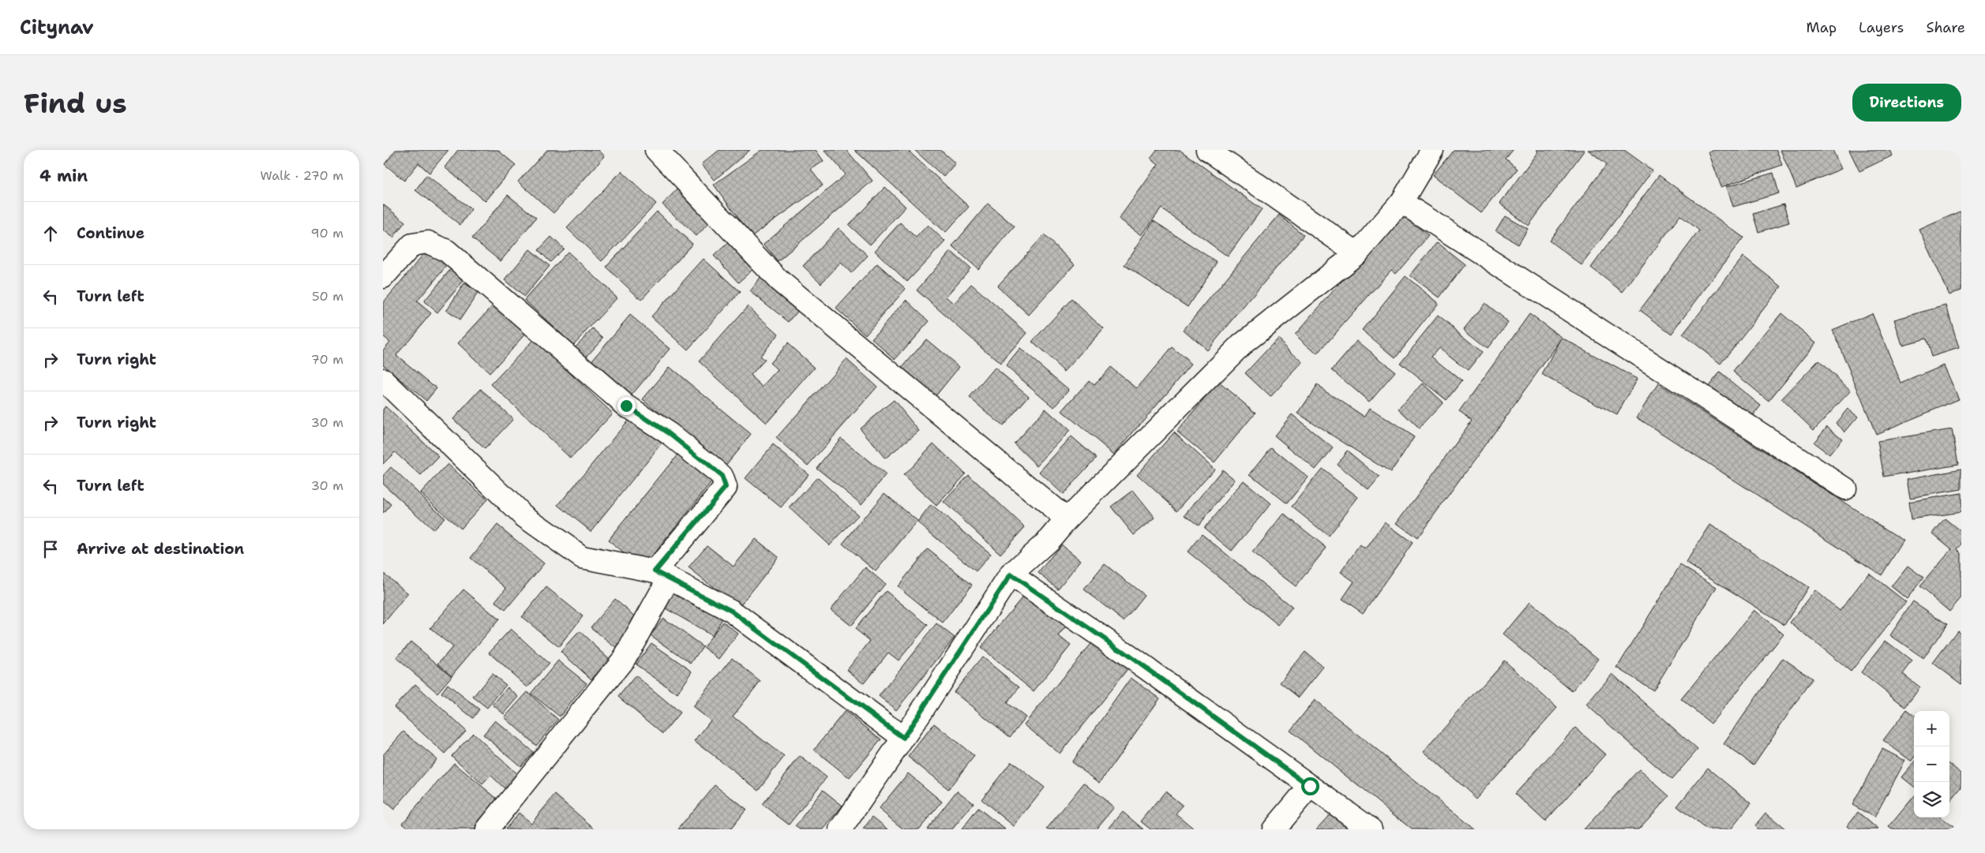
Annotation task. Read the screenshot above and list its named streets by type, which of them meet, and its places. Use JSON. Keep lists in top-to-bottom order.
{
  "page": {
    "header": "Citynav",
    "nav": ["Map", "Layers", "Share"],
    "buttons": "Directions",
    "title": "Find us",
    "heading": ["4 min", "Walk · 270 m"],
    "list": [
      ["Continue", "90 m"],
      ["Turn left", "50 m"],
      ["Turn right", "70 m"],
      ["Turn right", "30 m"],
      ["Turn left", "30 m"],
      "Arrive at destination"
    ],
    "map_buttons": ["+", "−"]
  }
}
